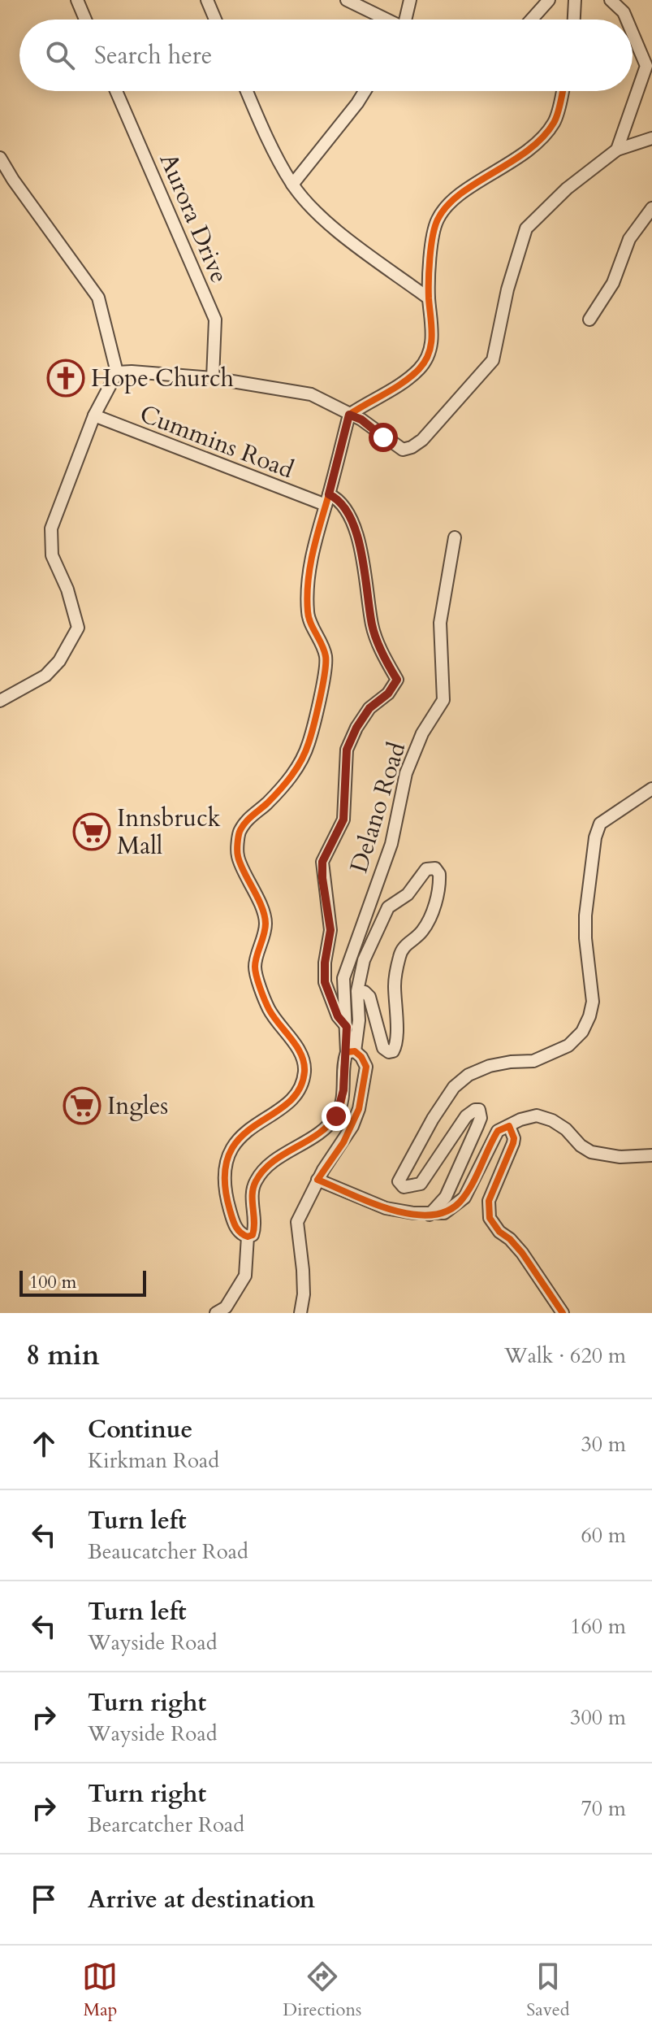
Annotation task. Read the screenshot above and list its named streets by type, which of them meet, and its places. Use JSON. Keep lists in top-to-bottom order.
{
  "streets": {
    "street": ["Aurora Drive", "Cummins Road", "Delano Road"]
  },
  "places": {
    "church": ["Hope Church"],
    "supermarket": ["Innsbruck Mall", "Ingles"]
  },
  "scale_bar": "100 m",
  "page": {
    "search": "Search here",
    "scale": "100 m",
    "heading": ["8 min", "Walk · 620 m"],
    "list": [
      ["Continue", "Kirkman Road", "30 m"],
      ["Turn left", "Beaucatcher Road", "60 m"],
      ["Turn left", "Wayside Road", "160 m"],
      ["Turn right", "Wayside Road", "300 m"],
      ["Turn right", "Bearcatcher Road", "70 m"],
      "Arrive at destination"
    ],
    "nav": ["Map", "Directions", "Saved"]
  }
}
